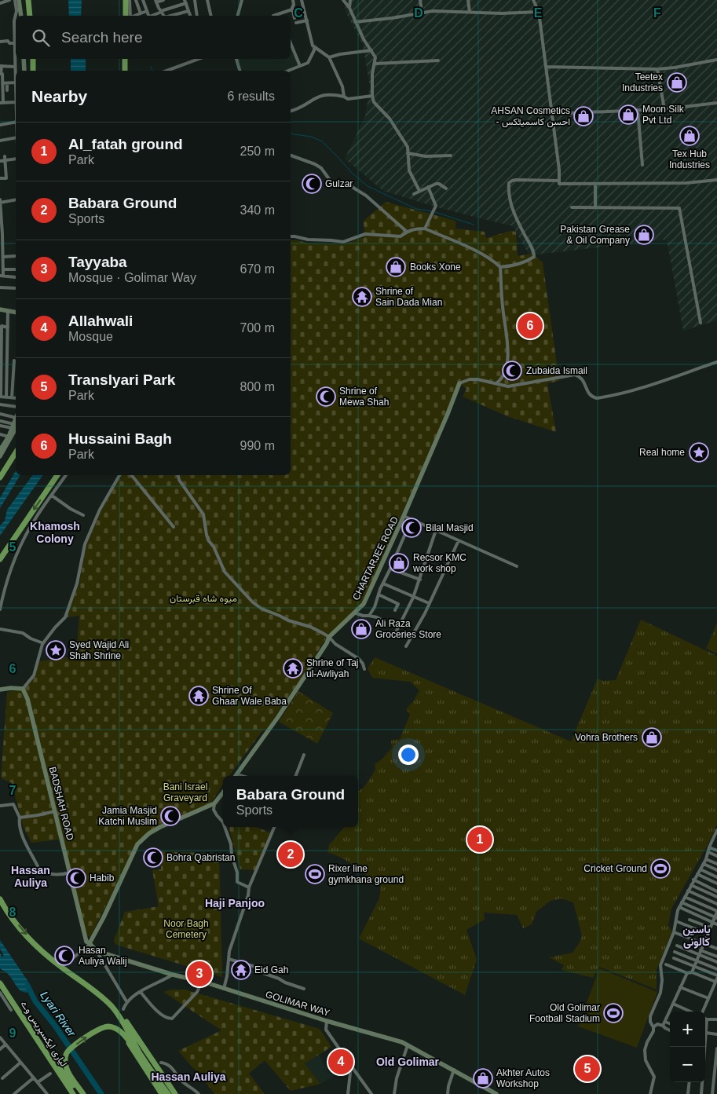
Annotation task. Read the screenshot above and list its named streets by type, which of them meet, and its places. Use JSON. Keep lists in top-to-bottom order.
{
  "streets": {
    "highway": ["لیاری ایکسپریس وے"],
    "main road": ["CHARTARJEE ROAD", "BADSHAH ROAD", "GOLIMAR WAY"]
  },
  "districts": [
    "Khamosh Colony",
    "Hassan Auliya",
    "Haji Panjoo",
    "یاسین کالونی",
    "Old Golimar",
    "Hassan Auliya"
  ],
  "water": ["Lyari River"],
  "parks": ["میوہ شاہ قبرستان", "Bani Israel Graveyard", "Noor Bagh Cemetery"],
  "places": {
    "shop": [
      "Teetex Industries",
      "Moon Silk Pvt Ltd",
      "AHSAN Cosmetics - احسن کاسمیٹکس",
      "Tex Hub Industries",
      "Pakistan Grease & Oil Company",
      "Books Xone",
      "Recsor KMC work shop",
      "Ali Raza Groceries Store",
      "Vohra Brothers",
      "Akhter Autos Workshop"
    ],
    "mosque": [
      "Gulzar",
      "Zubaida Ismail",
      "Shrine of Mewa Shah",
      "Bilal Masjid",
      "Jamia Masjid Katchi Muslim",
      "Bohra Qabristan",
      "Habib",
      "Hasan Auliya Walij"
    ],
    "temple": [
      "Shrine of Sain Dada Mian",
      "Shrine of Taj ul-Awliyah",
      "Shrine Of Ghaar Wale Baba",
      "Eid Gah"
    ],
    "place": ["Real home", "Syed Wajid Ali Shah Shrine"],
    "sports": ["Cricket Ground", "Rixer line gymkhana ground", "Old Golimar Football Stadium"]
  },
  "page": {
    "search": "Search here",
    "heading": ["Nearby", "6 results"],
    "list": [
      {
        "mark": "1",
        "name": "Al_fatah ground",
        "note": "Park",
        "value": "250 m"
      },
      {
        "mark": "2",
        "name": "Babara Ground",
        "note": "Sports",
        "value": "340 m"
      },
      {
        "mark": "3",
        "name": "Tayyaba",
        "note": "Mosque · Golimar Way",
        "value": "670 m"
      },
      {
        "mark": "4",
        "name": "Allahwali",
        "note": "Mosque",
        "value": "700 m"
      },
      {
        "mark": "5",
        "name": "Translyari Park",
        "note": "Park",
        "value": "800 m"
      },
      {
        "mark": "6",
        "name": "Hussaini Bagh",
        "note": "Park",
        "value": "990 m"
      }
    ],
    "pins": [
      "6",
      "1",
      "2",
      "3",
      "4",
      "5"
    ],
    "popup": ["Babara Ground", "Sports"],
    "map_buttons": ["+", "−"]
  },
  "grid": {
    "columns": [
      "C",
      "D",
      "E",
      "F"
    ],
    "rows": [
      "5",
      "6",
      "7",
      "8",
      "9"
    ]
  }
}
